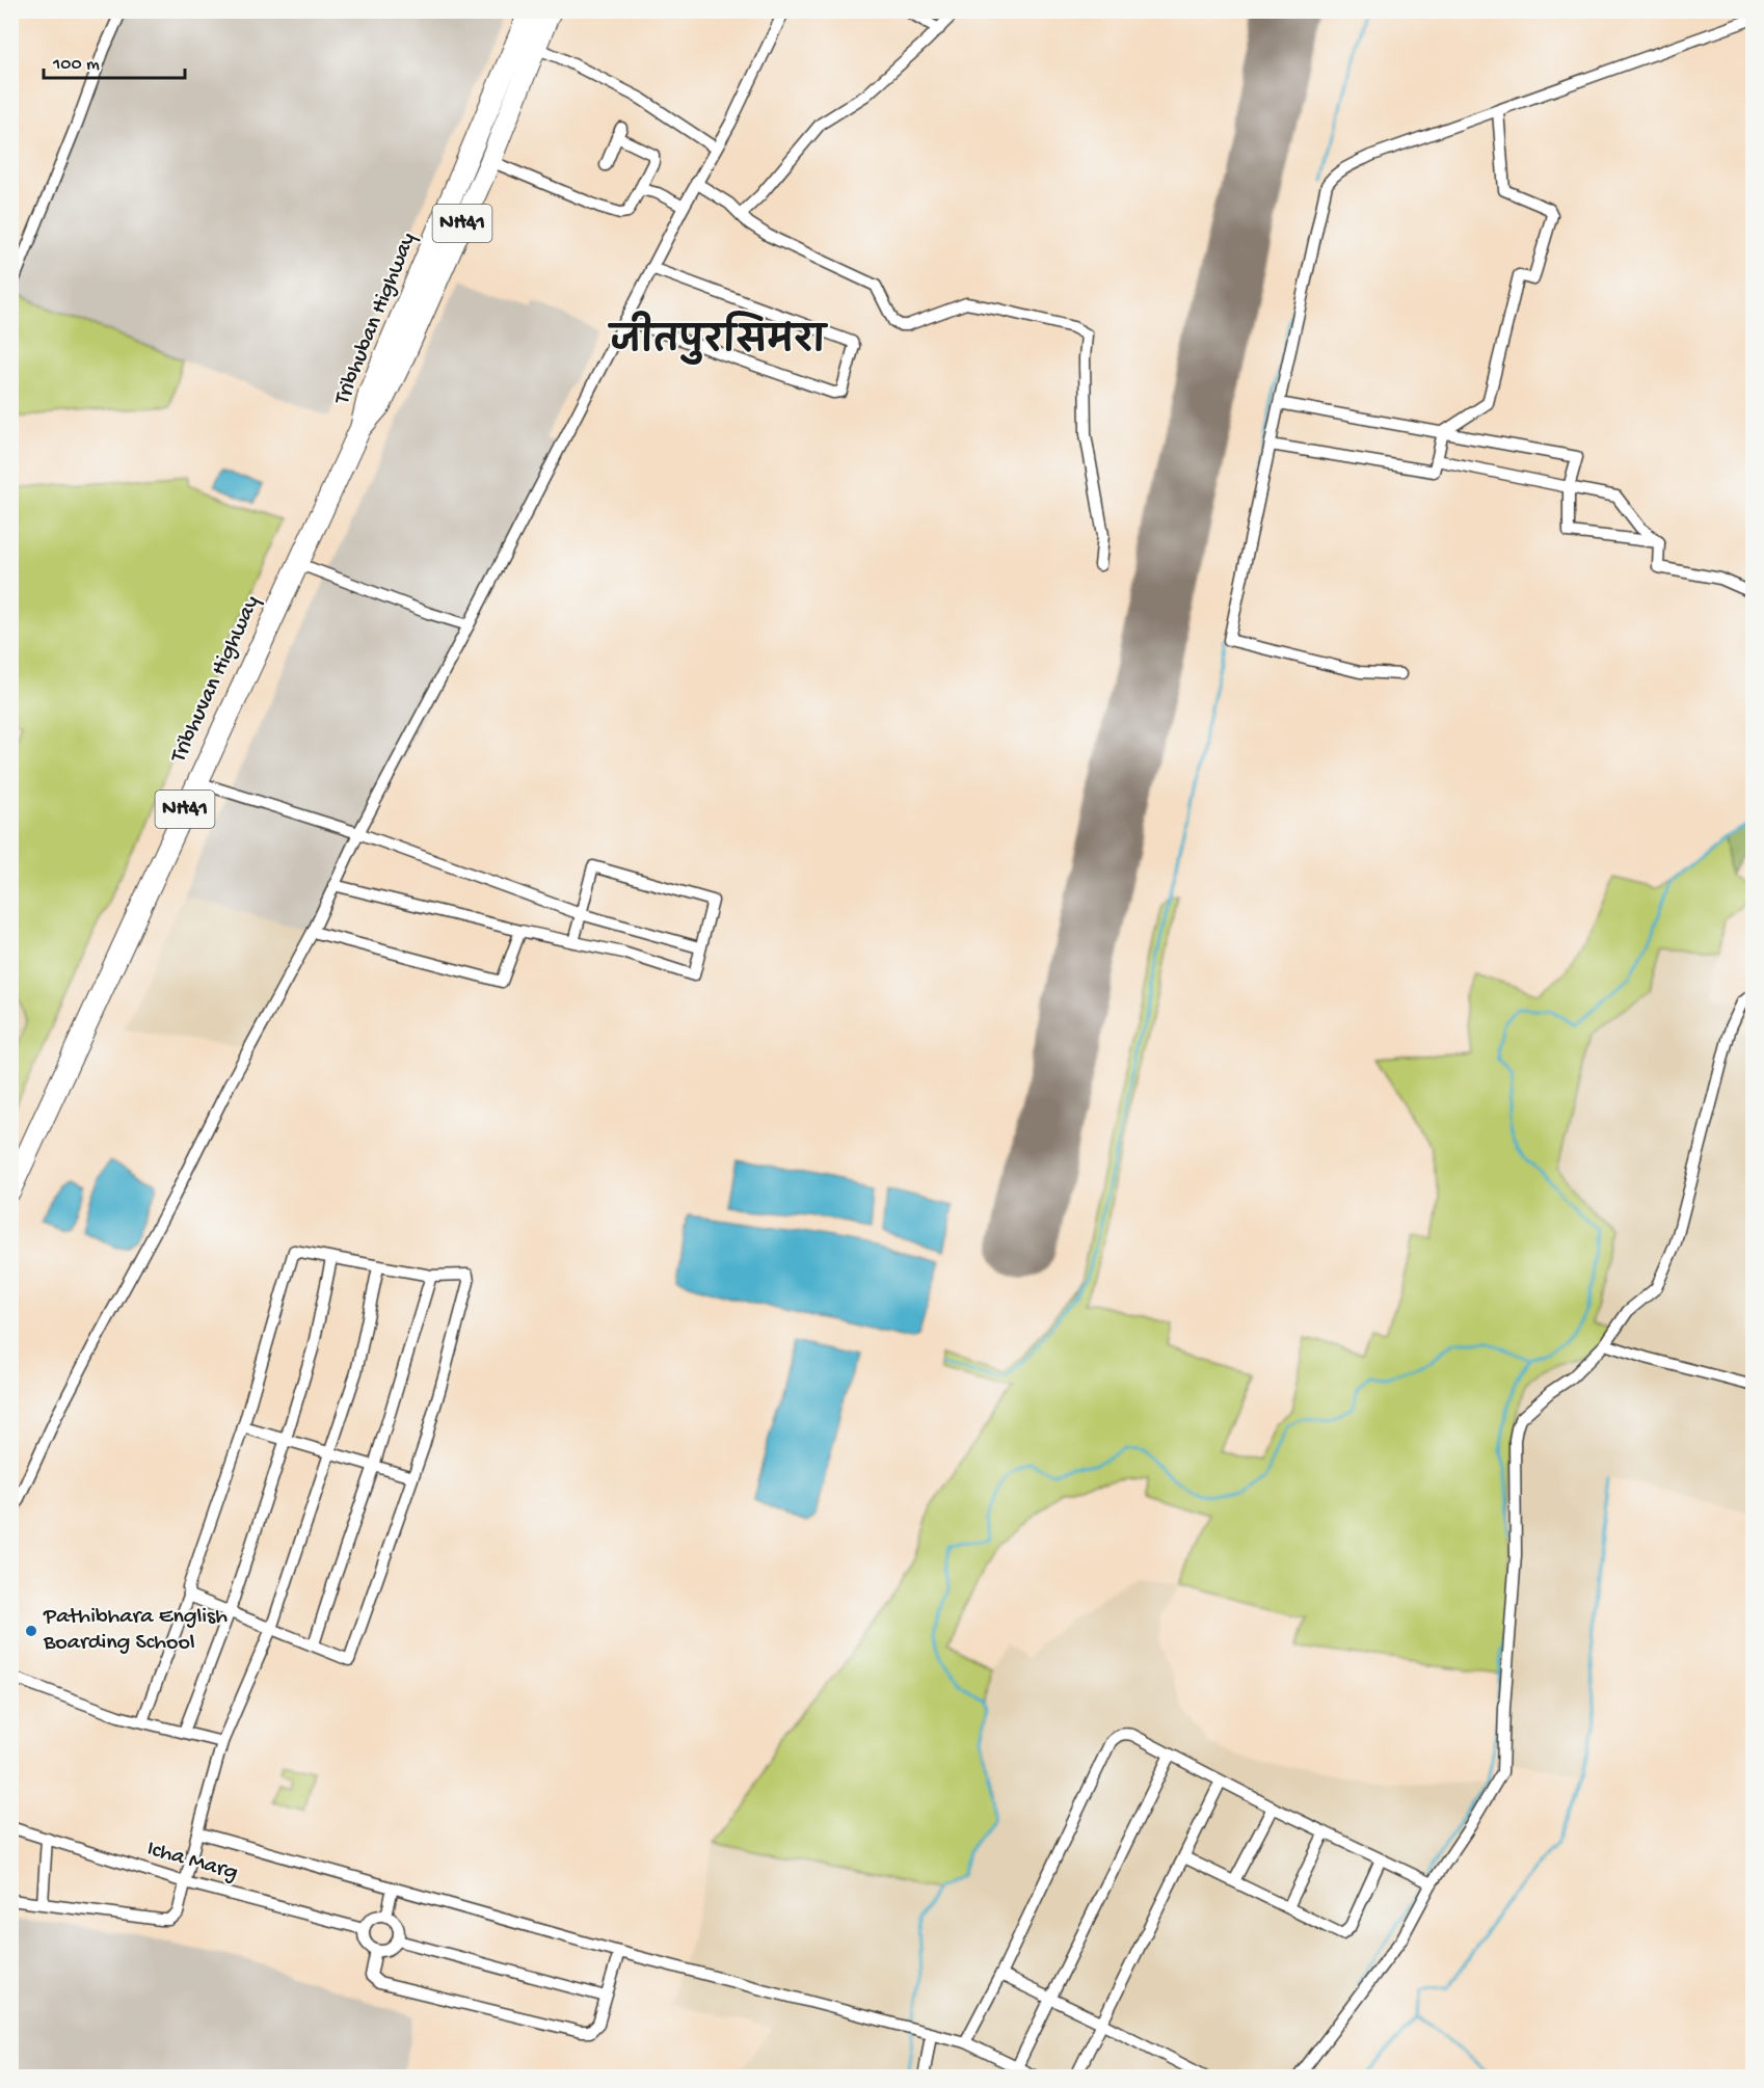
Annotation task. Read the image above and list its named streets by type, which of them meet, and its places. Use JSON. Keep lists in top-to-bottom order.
{
  "streets": {
    "highway": ["NH41", "Tribhuban Highway", "Tribhuvan Highway"],
    "street": ["Icha Marg"]
  },
  "crossings": [
    ["Tribhuban Highway", "Tribhuvan Highway"]
  ],
  "districts": ["जीतपुरसिमरा"],
  "places": ["Pathibhara English Boarding School"],
  "scale_bar": "100 m"
}
